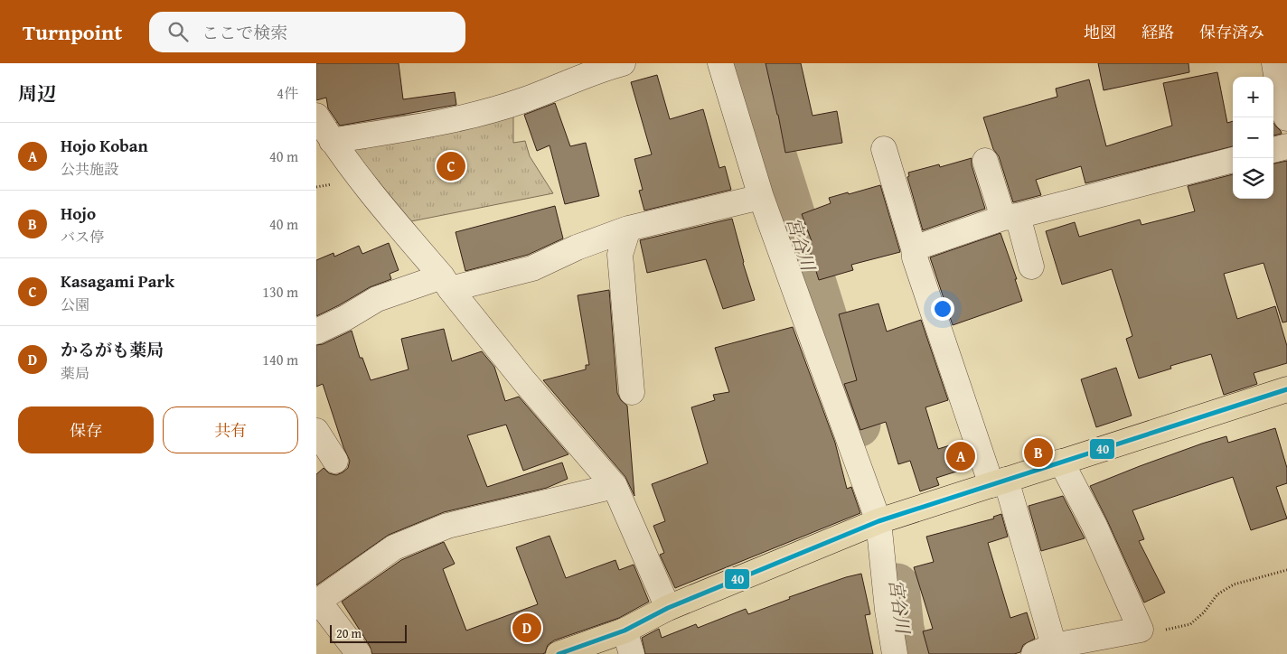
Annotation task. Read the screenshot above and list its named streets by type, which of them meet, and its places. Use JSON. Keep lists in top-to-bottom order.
{
  "water": ["宮谷川"],
  "lines": ["transit line 40"],
  "scale_bar": "20 m",
  "page": {
    "header": "Turnpoint",
    "search": "ここで検索",
    "nav": ["地図", "経路", "保存済み"],
    "heading": ["周辺", "4件"],
    "map_buttons": ["+", "−"],
    "list": [
      {
        "mark": "A",
        "name": "Hojo Koban",
        "note": "公共施設",
        "value": "40 m"
      },
      {
        "mark": "B",
        "name": "Hojo",
        "note": "バス停",
        "value": "40 m"
      },
      {
        "mark": "C",
        "name": "Kasagami Park",
        "note": "公園",
        "value": "130 m"
      },
      {
        "mark": "D",
        "name": "かるがも薬局",
        "note": "薬局",
        "value": "140 m"
      }
    ],
    "pins": [
      "C",
      "B",
      "A",
      "D"
    ],
    "buttons": ["保存", "共有"],
    "scale": "20 m"
  }
}
